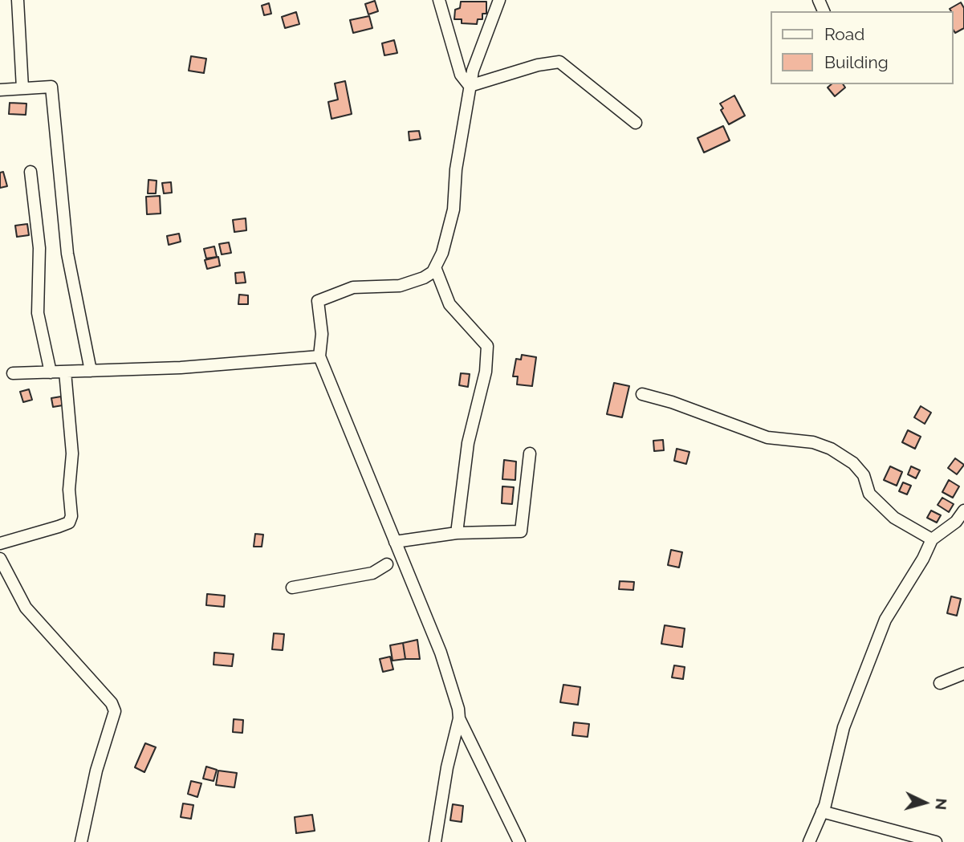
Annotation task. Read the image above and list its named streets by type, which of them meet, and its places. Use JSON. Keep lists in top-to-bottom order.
{
  "legend": ["Road", "Building"],
  "north": "right"
}
